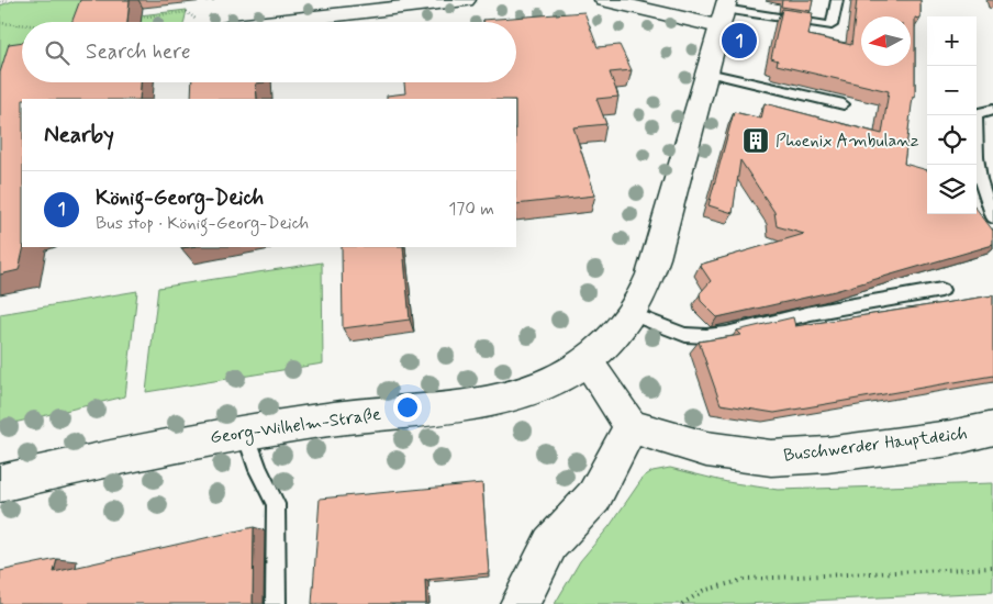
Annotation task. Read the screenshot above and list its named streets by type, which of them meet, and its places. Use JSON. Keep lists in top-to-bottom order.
{
  "streets": {
    "street": ["Georg-Wilhelm-Straße", "Buschwerder Hauptdeich"]
  },
  "places": {
    "building": ["Phoenix Ambulanz"]
  },
  "north": "left",
  "page": {
    "map_buttons": ["+", "−"],
    "pins": "1",
    "search": "Search here",
    "heading": "Nearby",
    "list": [
      {
        "mark": "1",
        "name": "König-Georg-Deich",
        "note": "Bus stop · König-Georg-Deich",
        "value": "170 m"
      }
    ]
  }
}
